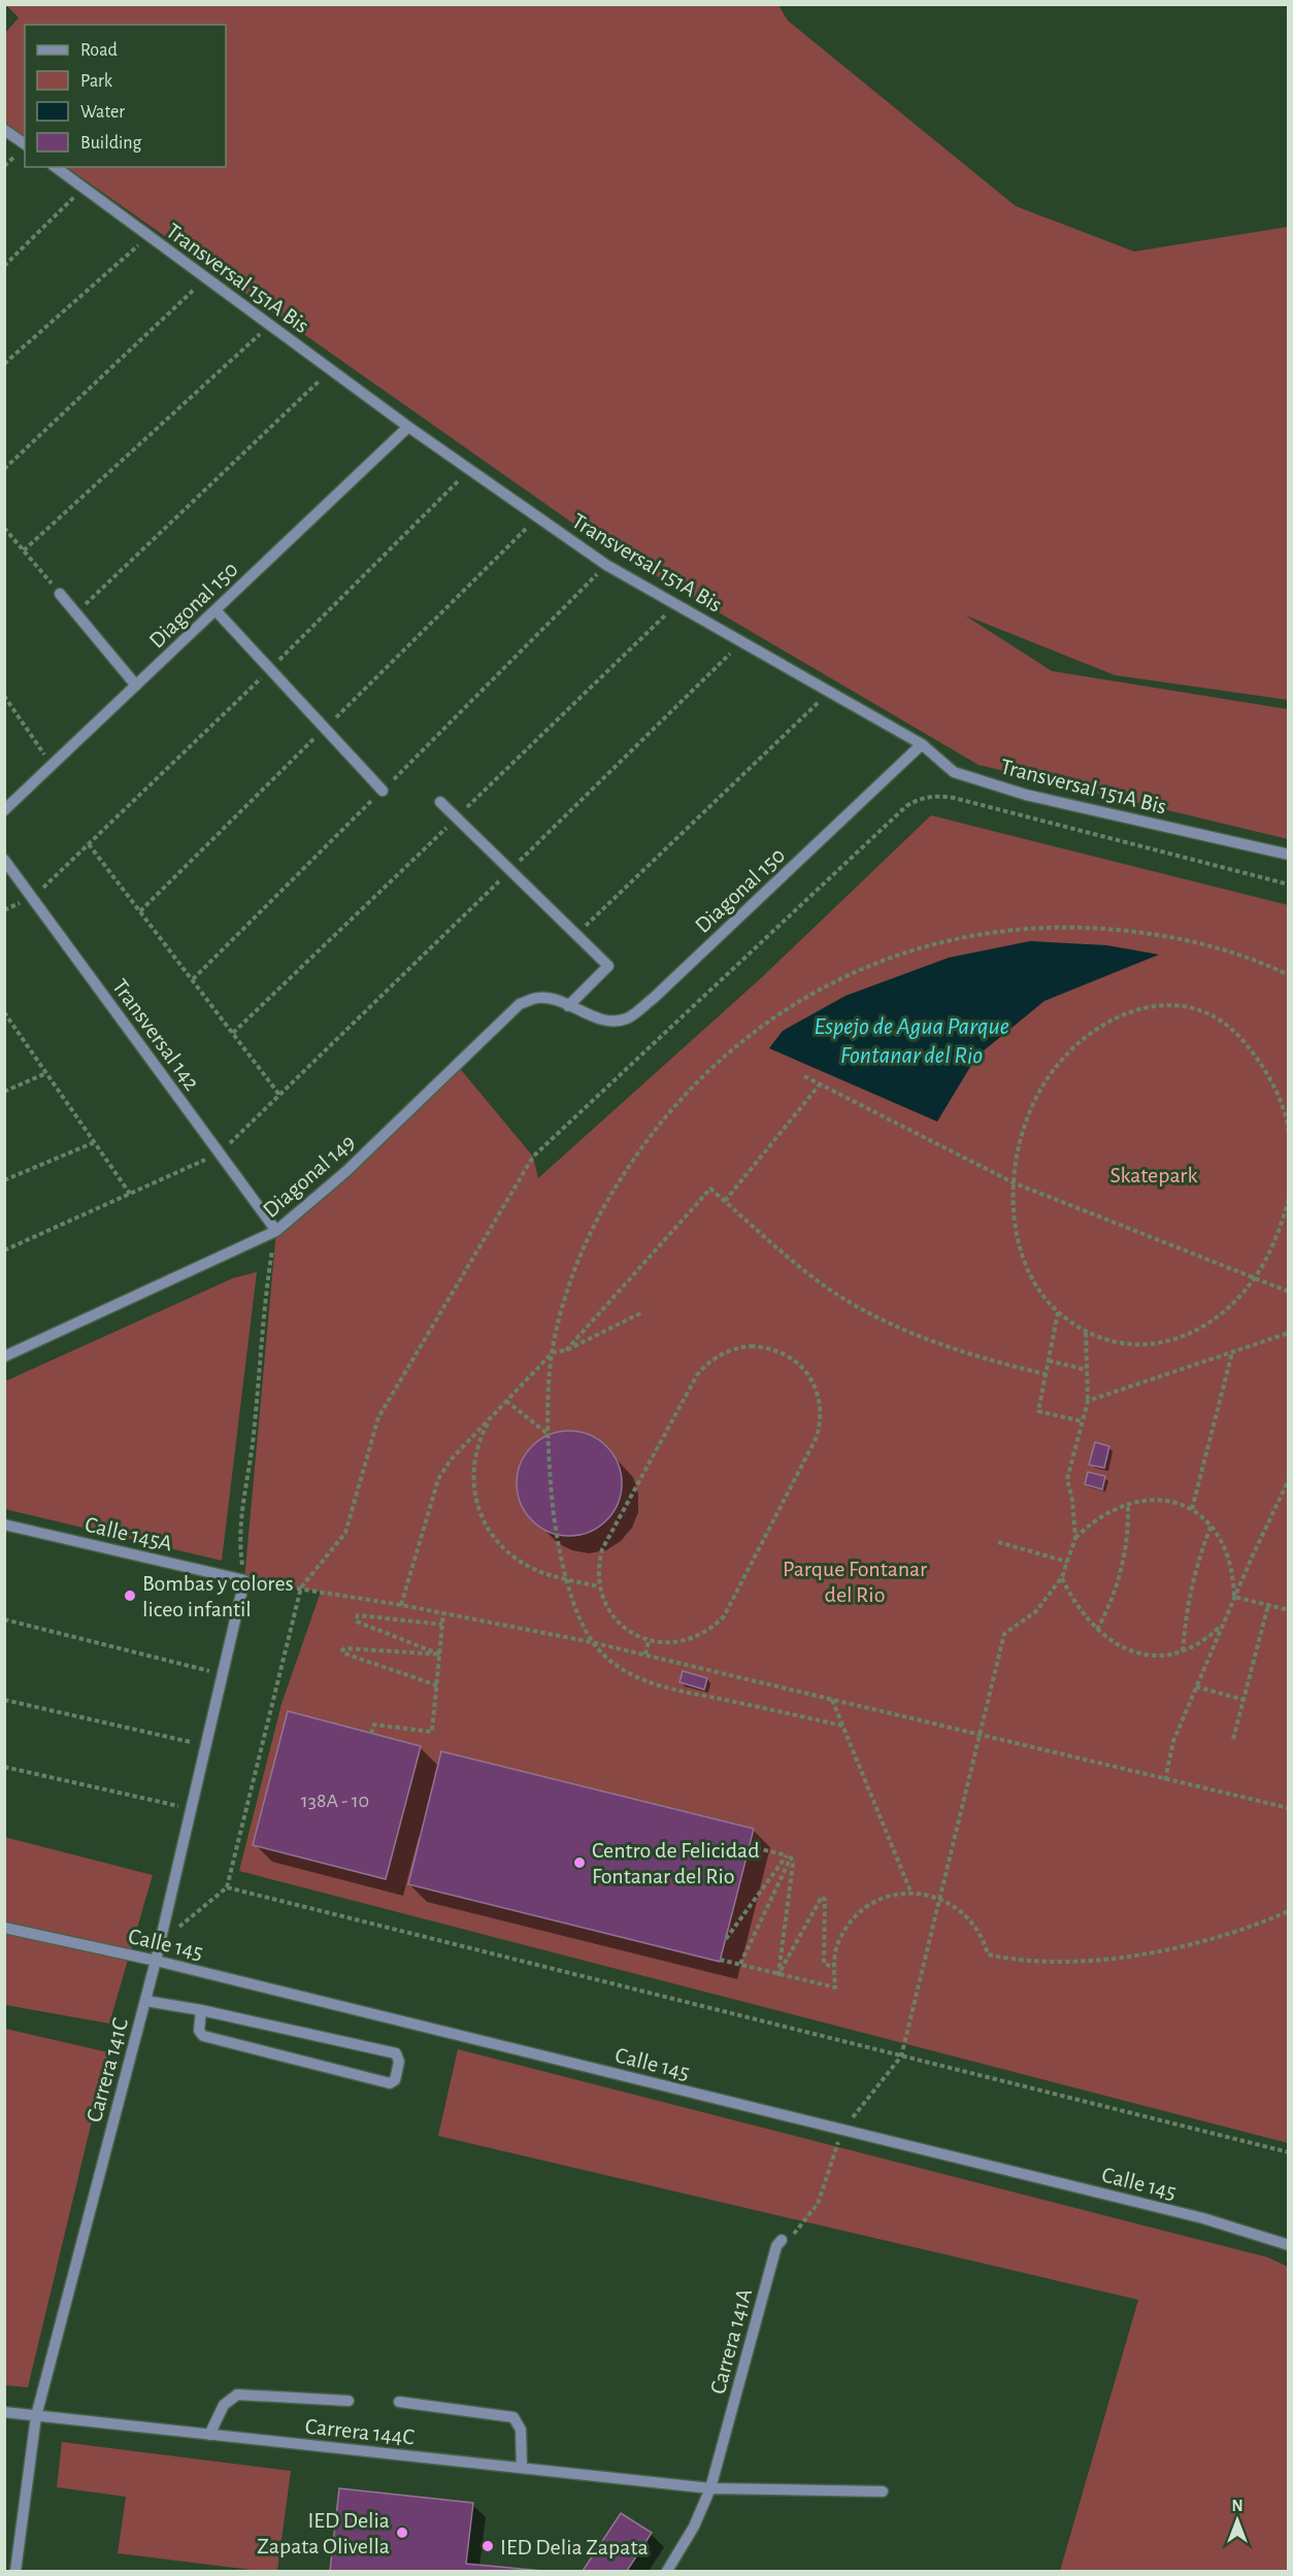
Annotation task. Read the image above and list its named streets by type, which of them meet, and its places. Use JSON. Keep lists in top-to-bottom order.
{
  "streets": {
    "street": [
      "Transversal 151A Bis",
      "Diagonal 150",
      "Transversal 142",
      "Diagonal 149",
      "Calle 145A",
      "Calle 145",
      "Carrera 141C",
      "Carrera 141A",
      "Carrera 144C"
    ]
  },
  "crossings": [
    ["Transversal 151A Bis", "Diagonal 150"],
    ["Diagonal 150", "Diagonal 149"],
    ["Transversal 142", "Diagonal 149"],
    ["Calle 145A", "Carrera 141C"],
    ["Calle 145", "Carrera 141C"],
    ["Carrera 141C", "Carrera 144C"],
    ["Carrera 141A", "Carrera 144C"]
  ],
  "water": ["Espejo de Agua Parque Fontanar del Rio"],
  "parks": ["Skatepark", "Parque Fontanar del Rio"],
  "places": [
    "Bombas y colores liceo infantil",
    "Centro de Felicidad Fontanar del Rio",
    "IED Delia Zapata Olivella",
    "IED Delia Zapata"
  ],
  "house_numbers": ["138A - 10"],
  "legend": [
    "Road",
    "Park",
    "Water",
    "Building"
  ],
  "north": "top"
}
